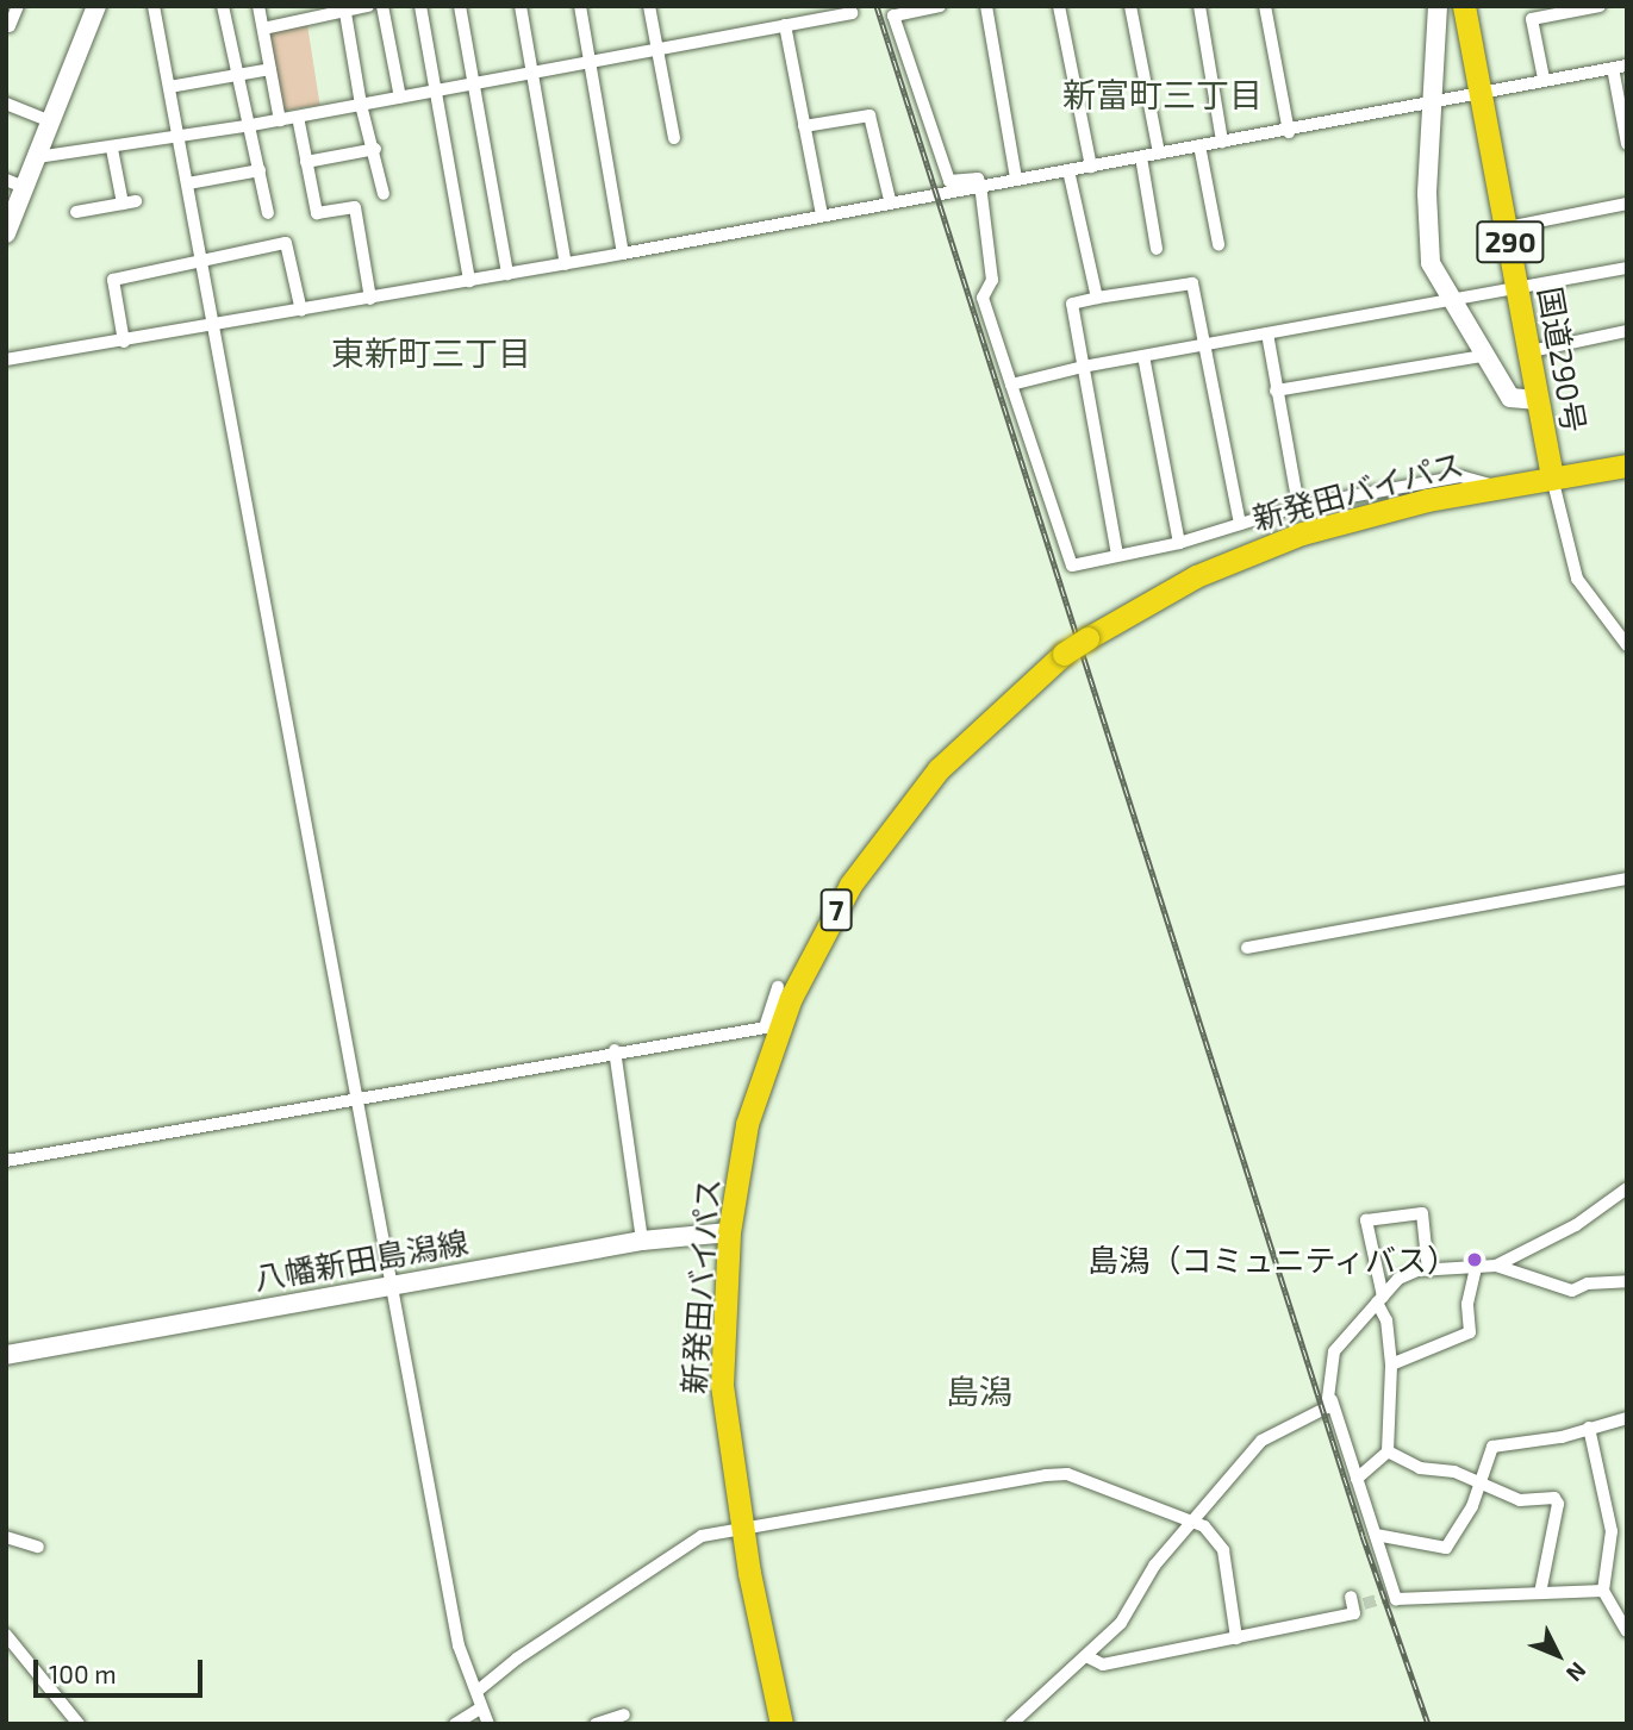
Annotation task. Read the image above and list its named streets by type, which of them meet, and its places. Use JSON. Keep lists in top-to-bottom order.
{
  "streets": {
    "highway": [
      "290",
      "国道290号",
      "新発田バイパス",
      "7"
    ],
    "main road": ["八幡新田島潟線"]
  },
  "crossings": [
    ["国道290号", "新発田バイパス"],
    ["新発田バイパス", "八幡新田島潟線"]
  ],
  "districts": ["新富町三丁目", "東新町三丁目", "島潟"],
  "places": ["島潟（コミュニティバス）"],
  "scale_bar": "100 m",
  "north": "bottom right"
}
